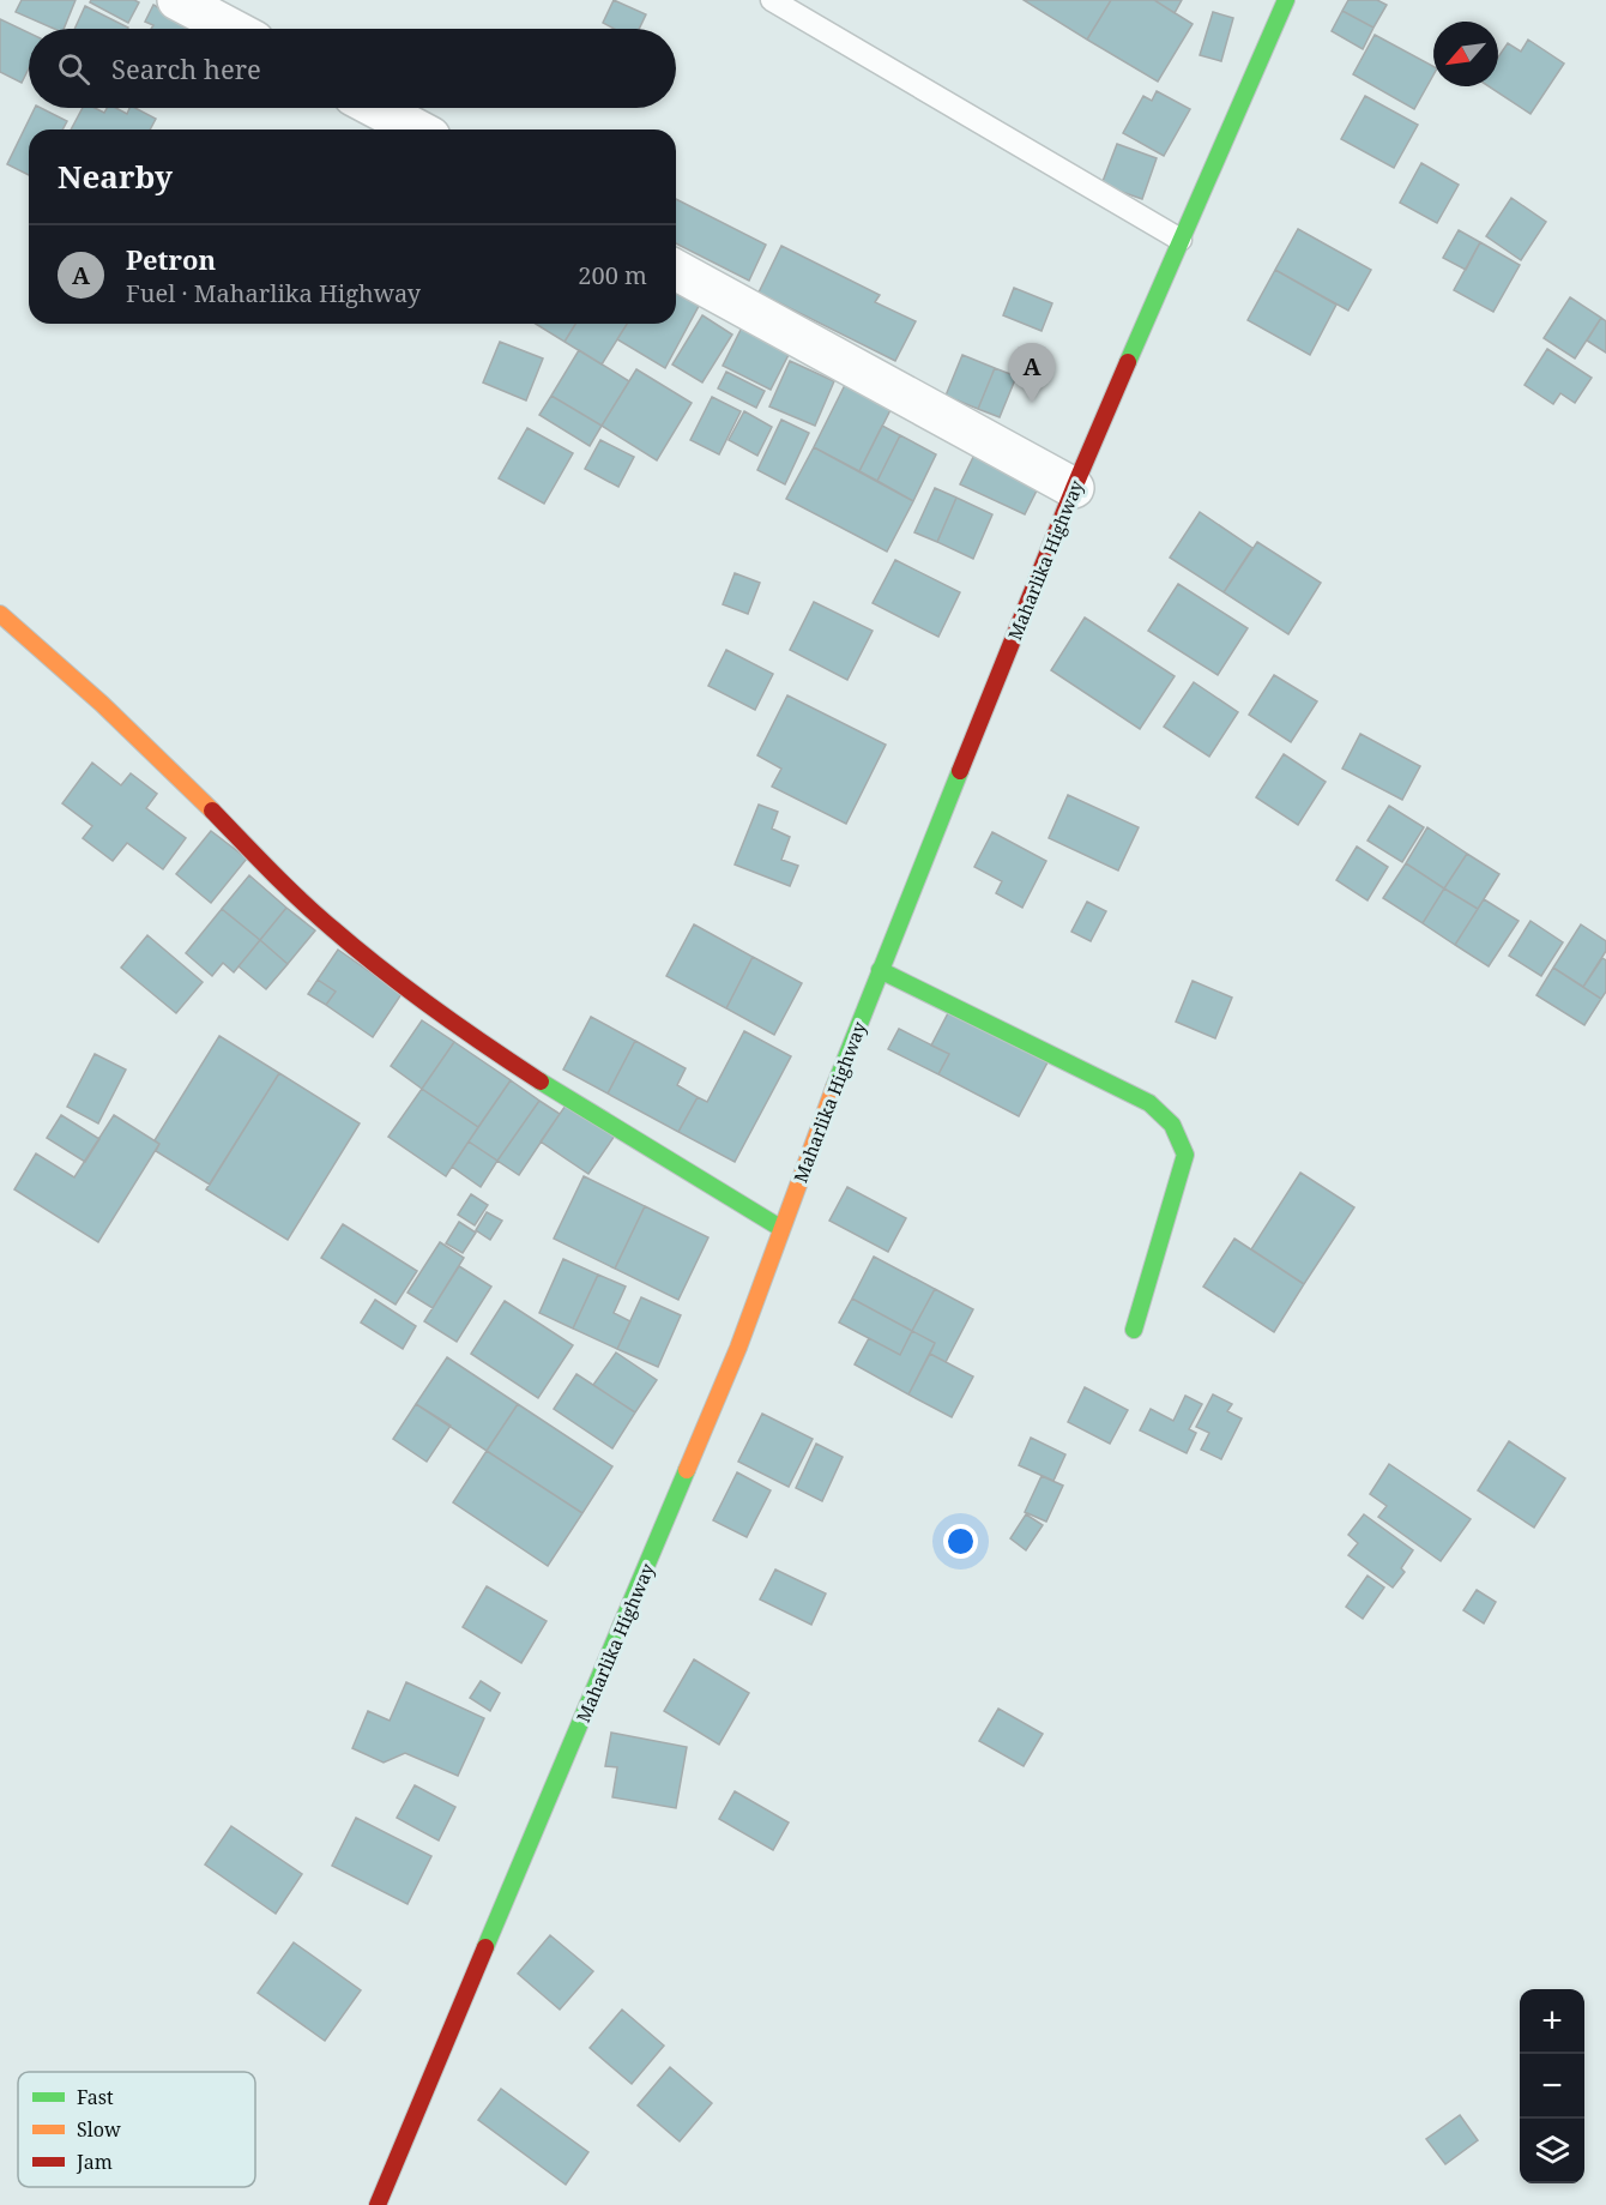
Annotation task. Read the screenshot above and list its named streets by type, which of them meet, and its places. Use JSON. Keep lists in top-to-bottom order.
{
  "streets": {
    "main road": ["Maharlika Highway"]
  },
  "legend": ["Fast", "Slow", "Jam"],
  "north": "bottom left",
  "page": {
    "search": "Search here",
    "heading": "Nearby",
    "list": [
      {
        "mark": "A",
        "name": "Petron",
        "note": "Fuel · Maharlika Highway",
        "value": "200 m"
      }
    ],
    "pins": "A",
    "map_buttons": ["+", "−"]
  }
}
